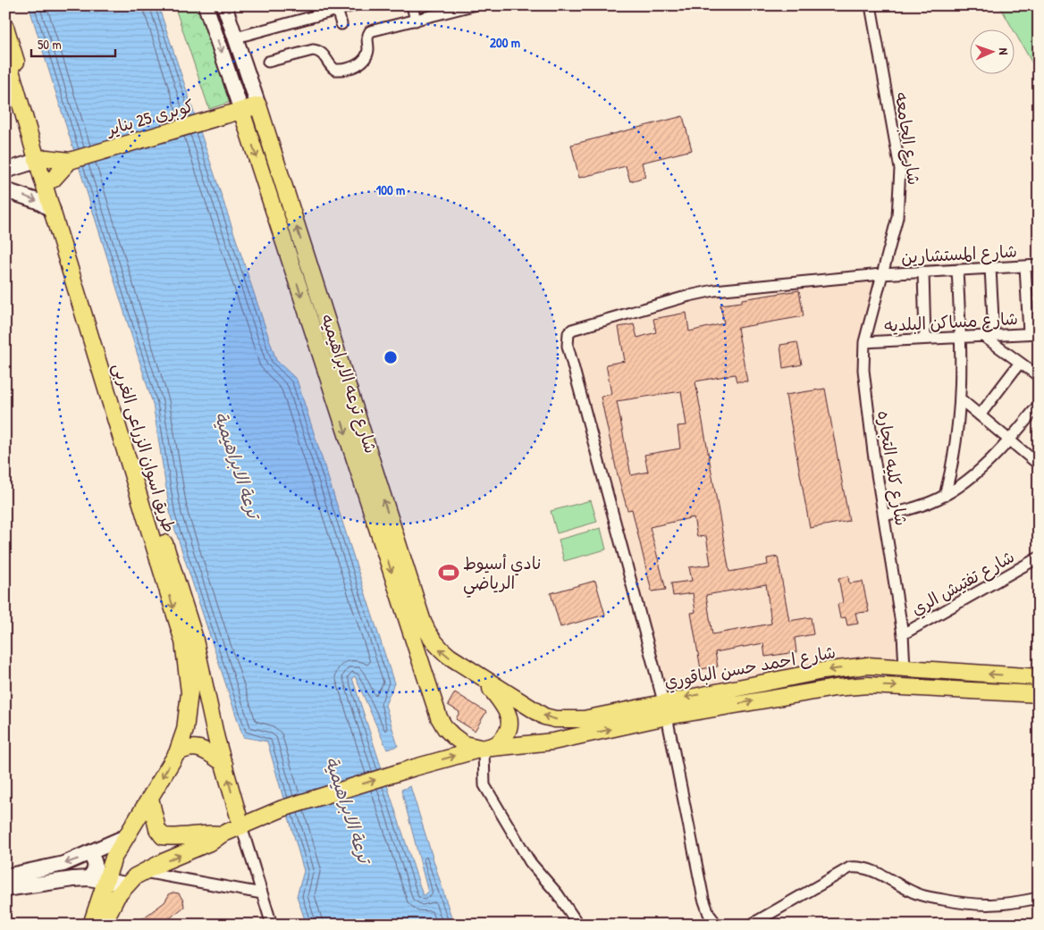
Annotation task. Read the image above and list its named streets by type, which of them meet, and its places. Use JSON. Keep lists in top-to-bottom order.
{
  "streets": {
    "main road": [
      "كوبرى 25 يناير",
      "شارع ترعه الابراهيميه",
      "طريق اسوان الزراعى الغربى",
      "شارع احمد حسن الباقوري"
    ],
    "street": [
      "شارع الجامعه",
      "شارع المستشارين",
      "شارع مساكن البلديه",
      "شارع كليه التجاره",
      "شارع تفتيش الري"
    ]
  },
  "crossings": [
    ["كوبرى 25 يناير", "شارع ترعه الابراهيميه"],
    ["كوبرى 25 يناير", "طريق اسوان الزراعى الغربى"],
    ["شارع الجامعه", "شارع المستشارين"],
    ["شارع الجامعه", "شارع كليه التجاره"],
    ["شارع المستشارين", "شارع كليه التجاره"],
    ["شارع المستشارين", "شارع احمد حسن الباقوري"],
    ["شارع مساكن البلديه", "شارع كليه التجاره"],
    ["شارع ترعه الابراهيميه", "شارع احمد حسن الباقوري"],
    ["شارع كليه التجاره", "شارع تفتيش الري"],
    ["شارع كليه التجاره", "شارع احمد حسن الباقوري"]
  ],
  "water": ["ترعة الابراهيمية"],
  "places": {
    "sports": ["نادي أسيوط الرياضي"]
  },
  "scale_bar": "50 m",
  "north": "right",
  "rings": ["200 m", "100 m"]
}
